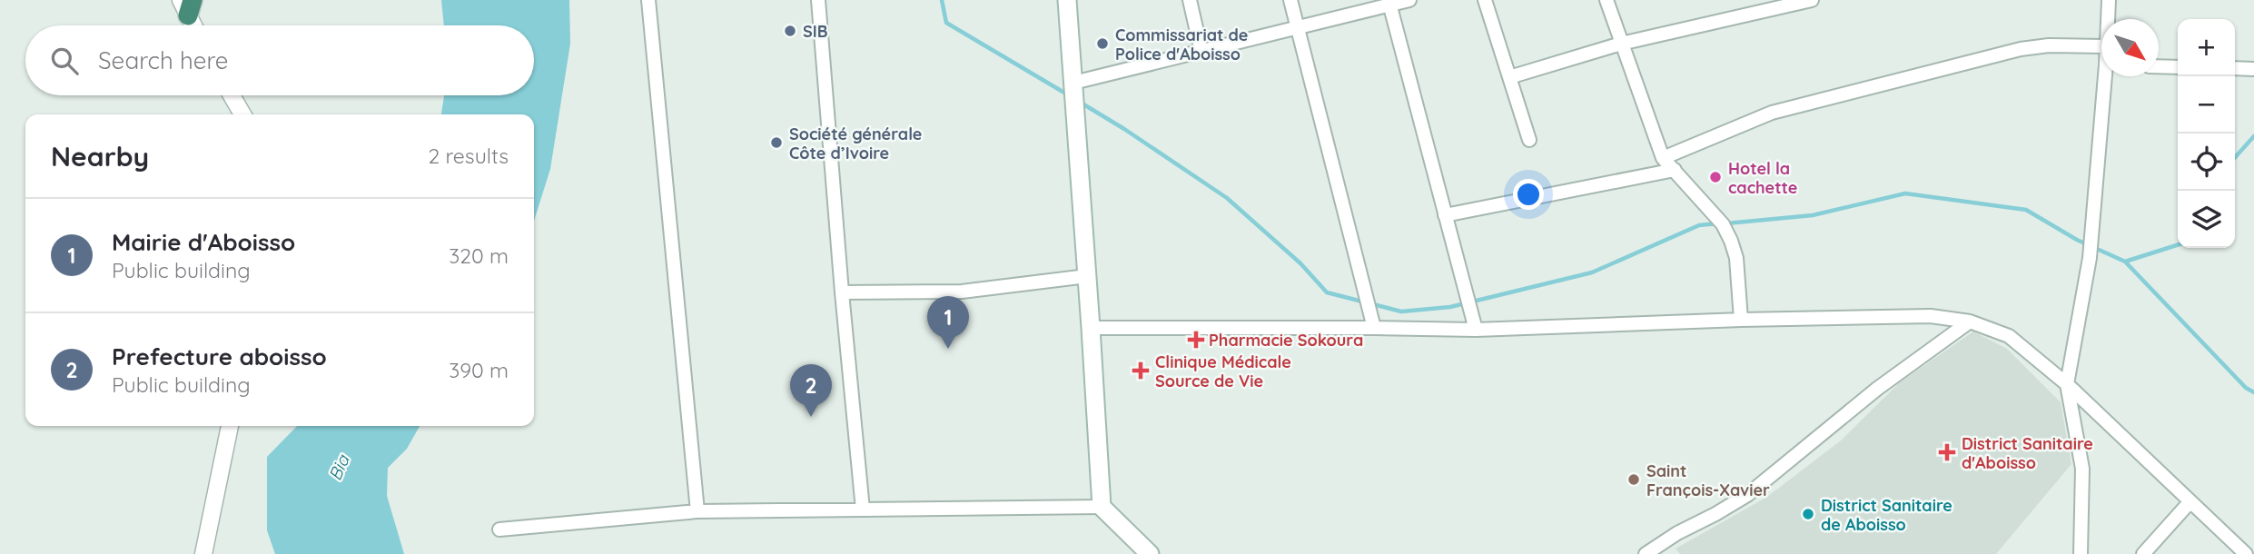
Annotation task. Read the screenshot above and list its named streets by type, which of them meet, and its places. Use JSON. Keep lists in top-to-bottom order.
{
  "water": ["Bia"],
  "places": {
    "other": [
      "SIB",
      "Commissariat de Police d'Aboisso",
      "Société générale Côte d’Ivoire",
      "Hotel la cachette",
      "Saint François-Xavier",
      "District Sanitaire de Aboisso"
    ],
    "health": ["Pharmacie Sokoura", "Clinique Médicale Source de Vie", "District Sanitaire d'Aboisso"]
  },
  "north": "bottom right",
  "page": {
    "map_buttons": ["+", "−"],
    "search": "Search here",
    "heading": ["Nearby", "2 results"],
    "list": [
      {
        "mark": "1",
        "name": "Mairie d'Aboisso",
        "note": "Public building",
        "value": "320 m"
      },
      {
        "mark": "2",
        "name": "Prefecture aboisso",
        "note": "Public building",
        "value": "390 m"
      }
    ],
    "pins": ["1", "2"]
  }
}
